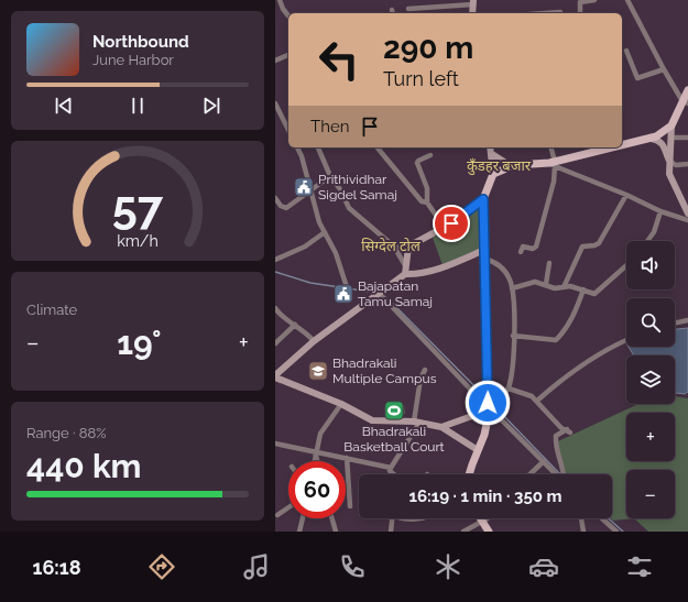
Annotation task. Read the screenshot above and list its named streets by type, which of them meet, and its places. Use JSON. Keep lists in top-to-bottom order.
{
  "districts": ["कुँडहर बजार", "सिग्देल टोल"],
  "places": {
    "public building": ["Prithividhar Sigdel Samaj", "Bajapatan Tamu Samaj"],
    "school or university": ["Bhadrakali Multiple Campus"],
    "sports": ["Bhadrakali Basketball Court"]
  },
  "page": {
    "turn": ["290 m", "Turn left"],
    "song": ["Northbound", "June Harbor"],
    "then": "Then",
    "map_buttons": ["+", "−"],
    "tile": [
      "Climate",
      ["Range · 88%", "440 km"]
    ],
    "heat": ["−", "19°", "+"],
    "limit": "60",
    "trip": "16:19 · 1 min · 350 m",
    "tabs": "16:18",
    "gauge": ["57", "km/h"]
  }
}
